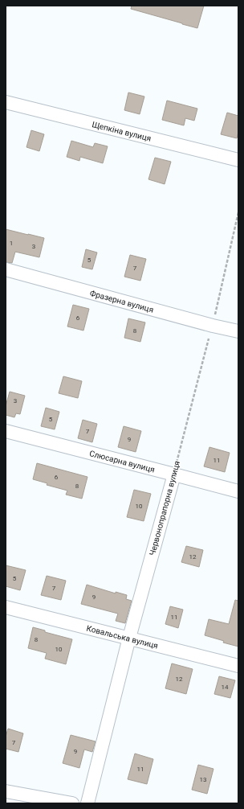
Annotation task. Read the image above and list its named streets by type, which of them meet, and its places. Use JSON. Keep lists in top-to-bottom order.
{
  "streets": {
    "street": [
      "Щепкіна вулиця",
      "Фразерна вулиця",
      "Слюсарна вулиця",
      "Червонопрапорна вулиця",
      "Ковальська вулиця"
    ]
  },
  "crossings": [
    ["Фразерна вулиця", "Червонопрапорна вулиця"],
    ["Слюсарна вулиця", "Червонопрапорна вулиця"],
    ["Червонопрапорна вулиця", "Ковальська вулиця"]
  ],
  "house_numbers": [
    "1",
    "3",
    "5",
    "7",
    "6",
    "8",
    "3",
    "5",
    "7",
    "9",
    "11",
    "6",
    "8",
    "10",
    "12",
    "5",
    "7",
    "9",
    "11",
    "8",
    "10",
    "12",
    "14",
    "7",
    "9",
    "11",
    "13"
  ]
}
